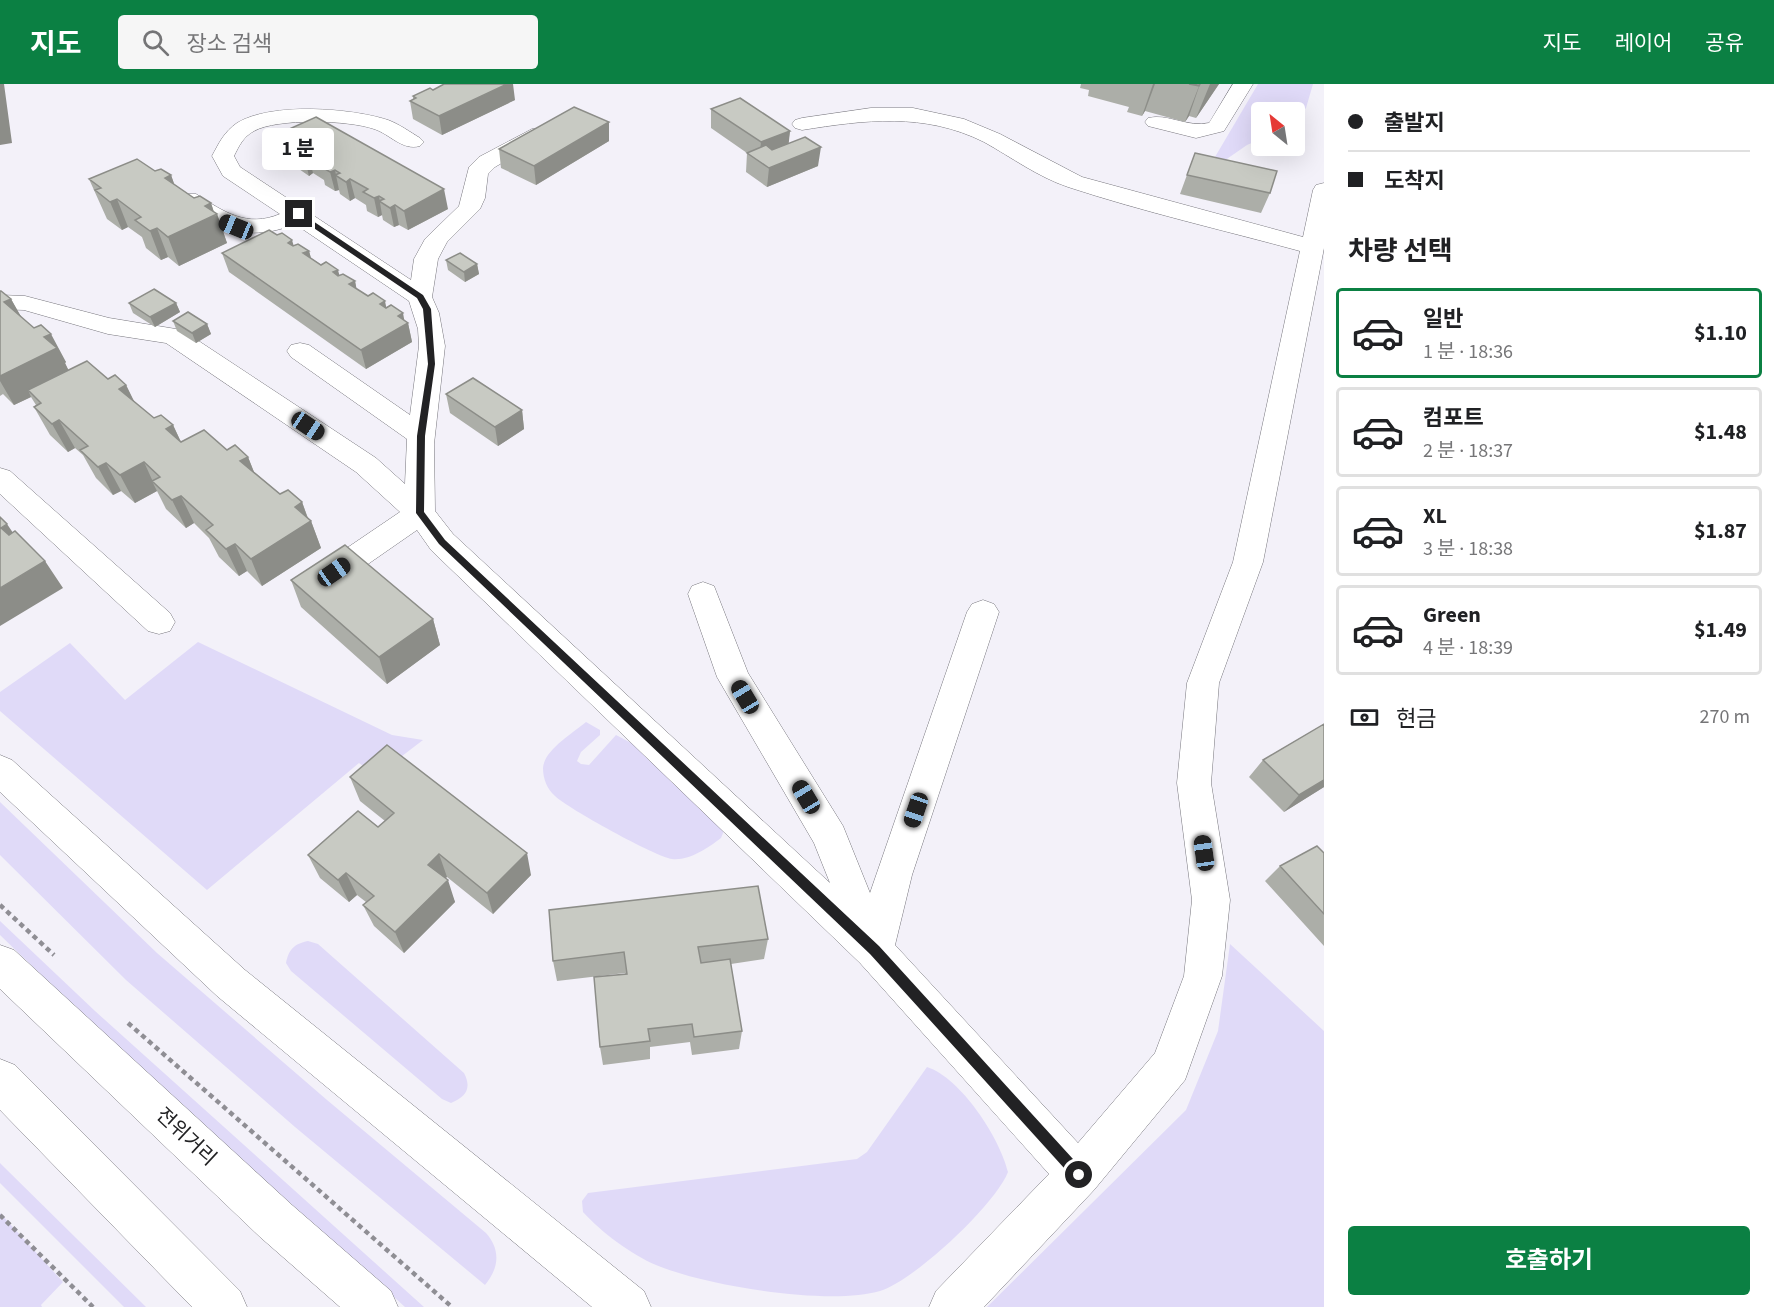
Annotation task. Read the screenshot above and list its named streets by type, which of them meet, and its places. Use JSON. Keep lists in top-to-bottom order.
{
  "streets": {
    "street": ["전위거리"]
  },
  "north": "top left",
  "page": {
    "header": "지도",
    "search": "장소 검색",
    "nav": ["지도", "레이어", "공유"],
    "banner": ["출발지", "도착지"],
    "bubble": "1 분",
    "heading": "차량 선택",
    "list": [
      {
        "name": "일반",
        "note": "1 분 · 18:36",
        "value": "$1.10"
      },
      {
        "name": "컴포트",
        "note": "2 분 · 18:37",
        "value": "$1.48"
      },
      {
        "name": "XL",
        "note": "3 분 · 18:38",
        "value": "$1.87"
      },
      {
        "name": "Green",
        "note": "4 분 · 18:39",
        "value": "$1.49"
      }
    ],
    "pay": ["현금", "270 m"],
    "buttons": "호출하기"
  }
}
